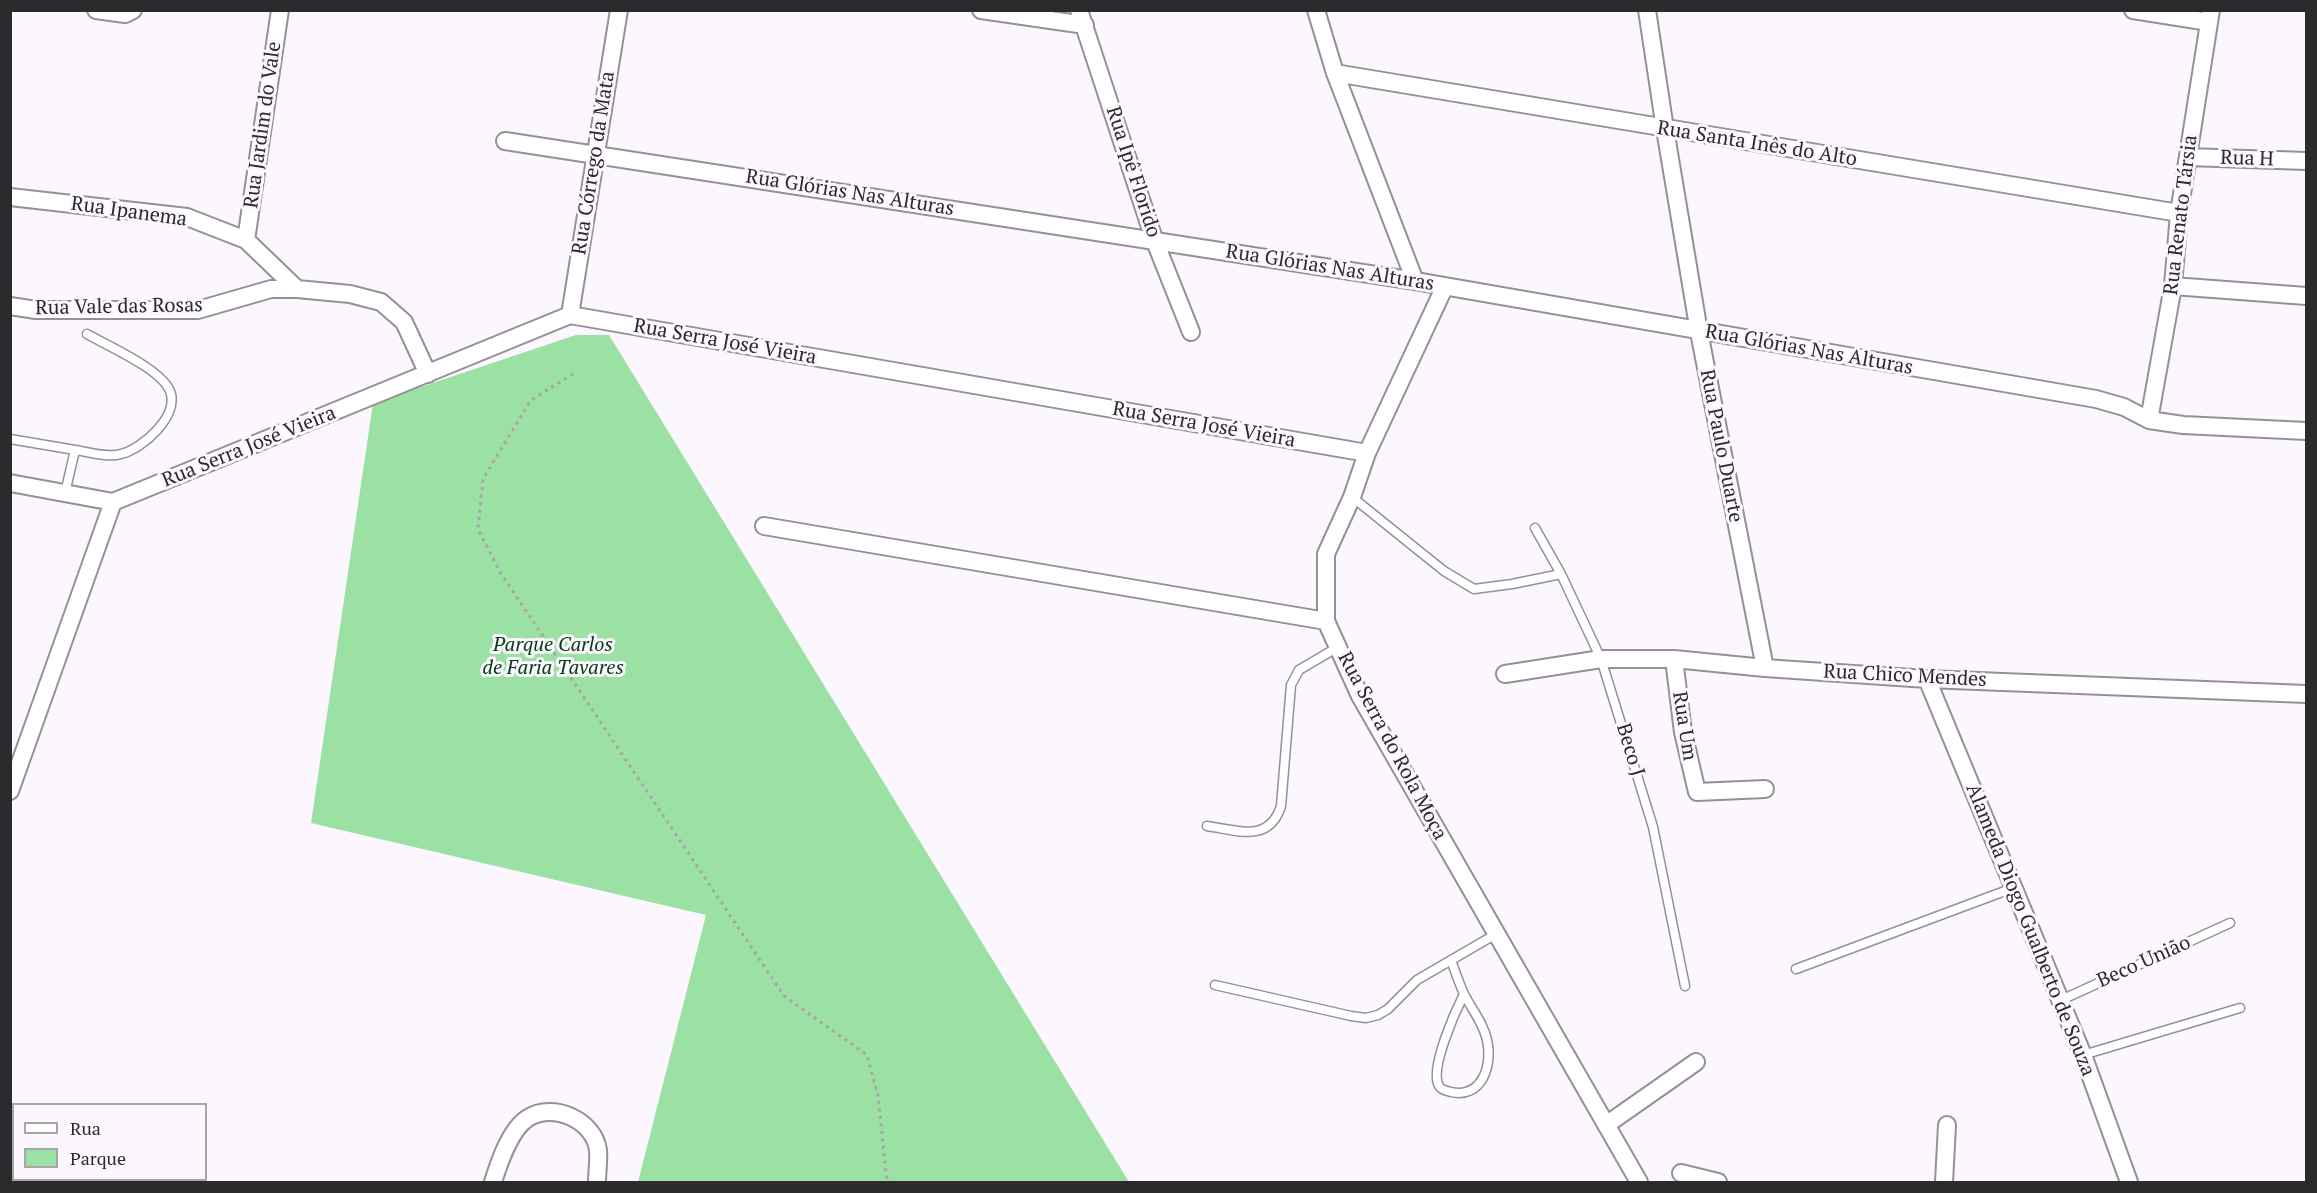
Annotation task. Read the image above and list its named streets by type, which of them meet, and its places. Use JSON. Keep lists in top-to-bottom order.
{
  "streets": {
    "street": [
      "Rua Jardim do Vale",
      "Rua Santa Inês do Alto",
      "Rua H",
      "Rua Córrego da Mata",
      "Rua Ipê Florido",
      "Rua Glórias Nas Alturas",
      "Rua Ipanema",
      "Rua Renato Társia",
      "Rua Vale das Rosas",
      "Rua Serra José Vieira",
      "Rua Paulo Duarte",
      "Rua Chico Mendes",
      "Rua Um",
      "Rua Serra do Rola Moça",
      "Alameda Diogo Gualberto de Souza"
    ],
    "lane": ["Beco J", "Beco União"]
  },
  "crossings": [
    ["Rua Jardim do Vale", "Rua Ipanema"],
    ["Rua Santa Inês do Alto", "Rua Renato Társia"],
    ["Rua Santa Inês do Alto", "Rua Paulo Duarte"],
    ["Rua H", "Rua Renato Társia"],
    ["Rua Córrego da Mata", "Rua Glórias Nas Alturas"],
    ["Rua Córrego da Mata", "Rua Serra José Vieira"],
    ["Rua Ipê Florido", "Rua Glórias Nas Alturas"],
    ["Rua Glórias Nas Alturas", "Rua Renato Társia"],
    ["Rua Glórias Nas Alturas", "Rua Paulo Duarte"],
    ["Rua Glórias Nas Alturas", "Rua Serra do Rola Moça"],
    ["Rua Ipanema", "Rua Vale das Rosas"],
    ["Rua Vale das Rosas", "Rua Serra José Vieira"],
    ["Rua Serra José Vieira", "Rua Serra do Rola Moça"],
    ["Rua Paulo Duarte", "Rua Chico Mendes"],
    ["Rua Chico Mendes", "Rua Um"],
    ["Rua Chico Mendes", "Beco J"],
    ["Rua Chico Mendes", "Alameda Diogo Gualberto de Souza"],
    ["Alameda Diogo Gualberto de Souza", "Beco União"]
  ],
  "parks": ["Parque Carlos de Faria Tavares"],
  "legend": ["Rua", "Parque"]
}
